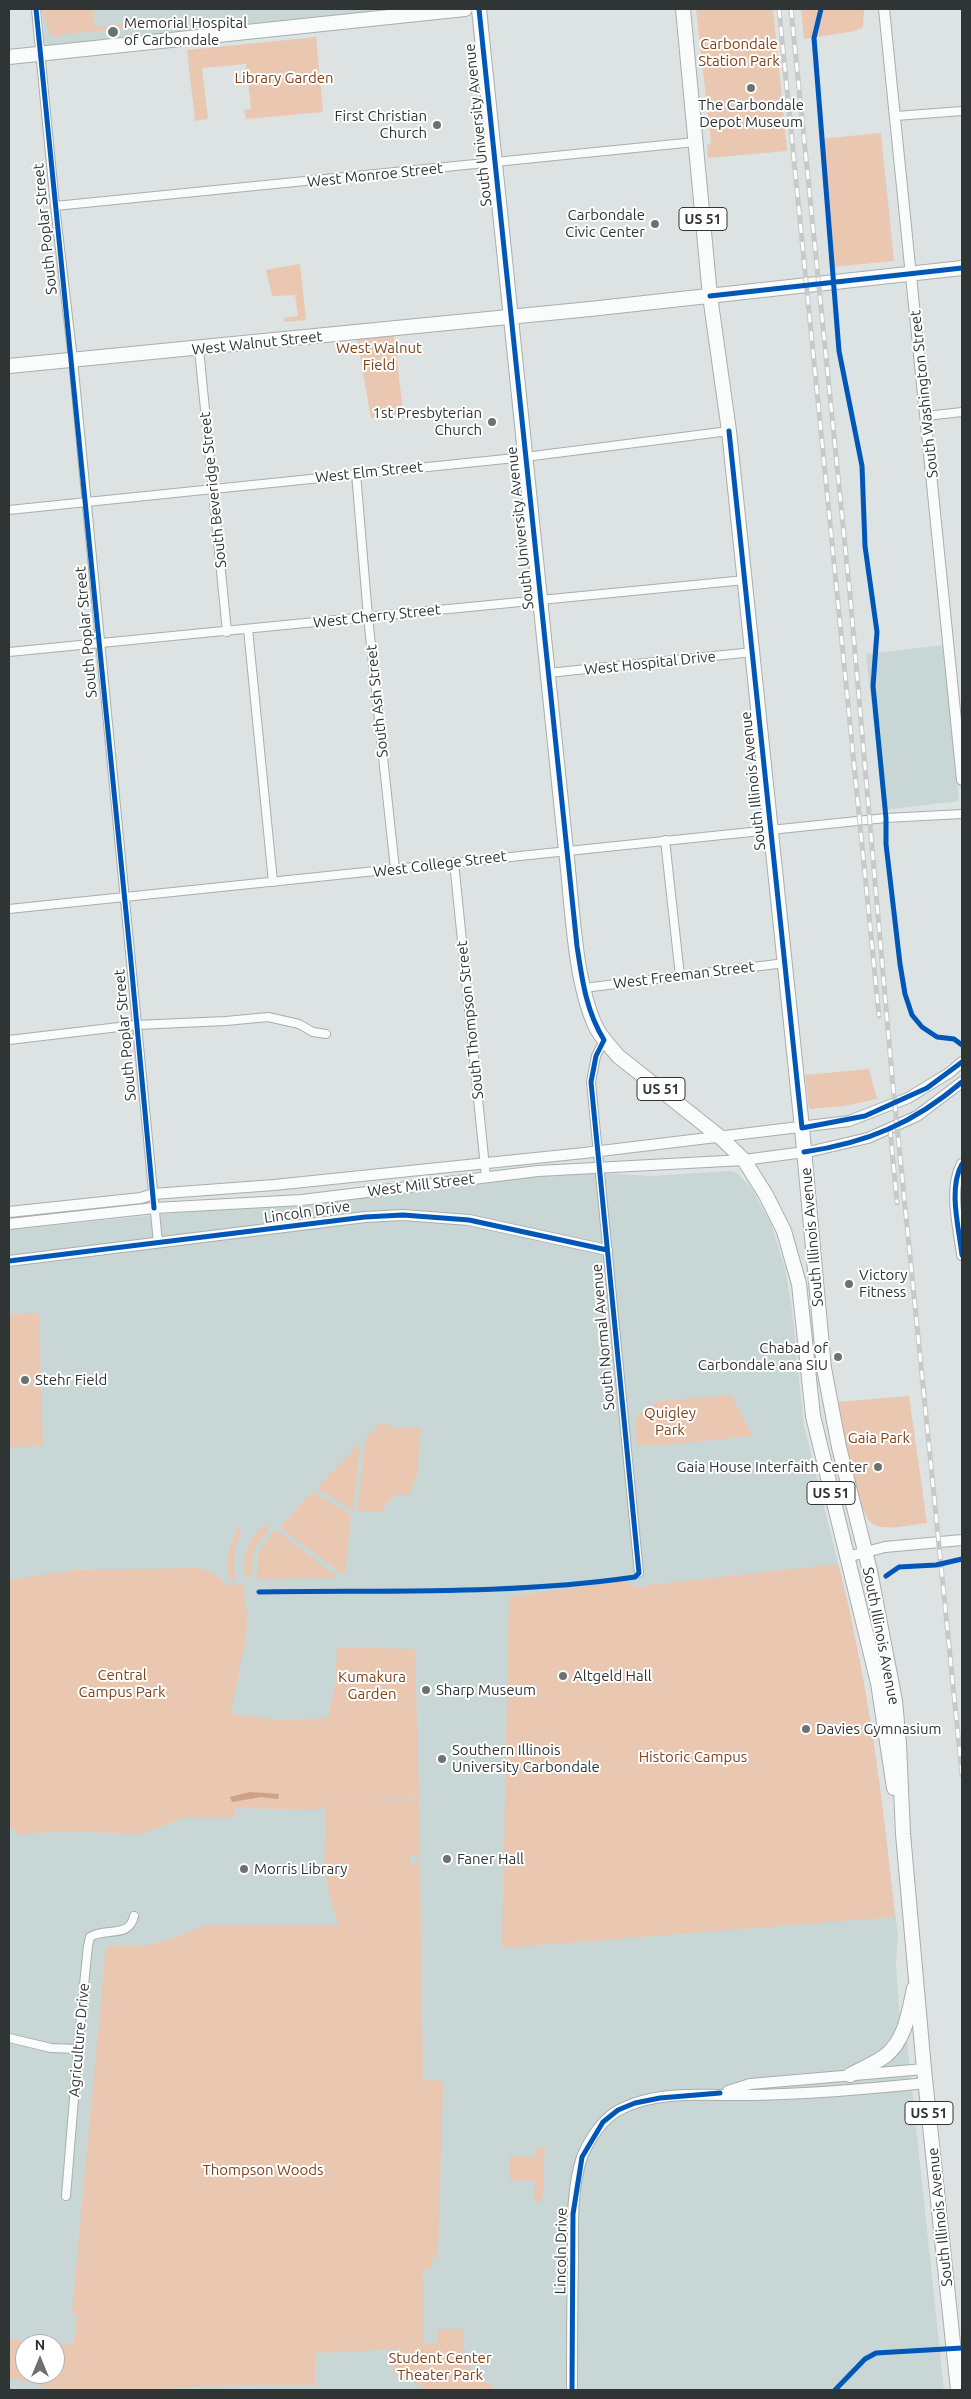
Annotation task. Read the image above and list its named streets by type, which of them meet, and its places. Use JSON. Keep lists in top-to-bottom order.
{
  "streets": {
    "highway": [
      "South University Avenue",
      "US 51",
      "West Walnut Street",
      "South Illinois Avenue"
    ],
    "street": [
      "West Monroe Street",
      "South Poplar Street",
      "South Washington Street",
      "West Elm Street",
      "South Beveridge Street",
      "West Cherry Street",
      "West Hospital Drive",
      "South Ash Street",
      "West College Street",
      "West Freeman Street",
      "South Thompson Street",
      "West Mill Street",
      "Lincoln Drive",
      "South Normal Avenue",
      "Agriculture Drive"
    ]
  },
  "crossings": [
    ["South University Avenue", "West Monroe Street"],
    ["South University Avenue", "West Walnut Street"],
    ["South University Avenue", "West Elm Street"],
    ["South University Avenue", "West Cherry Street"],
    ["South University Avenue", "West Hospital Drive"],
    ["South University Avenue", "South Illinois Avenue"],
    ["South University Avenue", "West College Street"],
    ["South University Avenue", "West Freeman Street"],
    ["South University Avenue", "South Normal Avenue"],
    ["West Monroe Street", "South Poplar Street"],
    ["West Monroe Street", "South Illinois Avenue"],
    ["South Poplar Street", "West Walnut Street"],
    ["South Poplar Street", "West Elm Street"],
    ["South Poplar Street", "West Cherry Street"],
    ["South Poplar Street", "West College Street"],
    ["South Poplar Street", "West Mill Street"],
    ["South Poplar Street", "Lincoln Drive"],
    ["West Walnut Street", "South Washington Street"],
    ["West Walnut Street", "South Beveridge Street"],
    ["West Walnut Street", "South Illinois Avenue"],
    ["West Elm Street", "South Beveridge Street"],
    ["West Elm Street", "South Ash Street"],
    ["West Elm Street", "South Illinois Avenue"],
    ["South Beveridge Street", "West Cherry Street"],
    ["West Cherry Street", "South Ash Street"],
    ["West Cherry Street", "South Illinois Avenue"],
    ["West Hospital Drive", "South Illinois Avenue"],
    ["South Ash Street", "West College Street"],
    ["South Illinois Avenue", "West College Street"],
    ["South Illinois Avenue", "West Freeman Street"],
    ["South Illinois Avenue", "West Mill Street"],
    ["South Illinois Avenue", "Lincoln Drive"],
    ["South Illinois Avenue", "South Normal Avenue"],
    ["West College Street", "South Thompson Street"],
    ["South Thompson Street", "West Mill Street"],
    ["West Mill Street", "South Normal Avenue"],
    ["Lincoln Drive", "South Normal Avenue"]
  ],
  "parks": [
    "Carbondale Station Park",
    "Library Garden",
    "West Walnut Field",
    "Quigley Park",
    "Gaia Park",
    "Central Campus Park",
    "Kumakura Garden",
    "Historic Campus",
    "Thompson Woods",
    "Student Center Theater Park"
  ],
  "places": [
    "Memorial Hospital of Carbondale",
    "The Carbondale Depot Museum",
    "First Christian Church",
    "Carbondale Civic Center",
    "1st Presbyterian Church",
    "Victory Fitness",
    "Chabad of Carbondale ana SIU",
    "Stehr Field",
    "Gaia House Interfaith Center",
    "Altgeld Hall",
    "Sharp Museum",
    "Davies Gymnasium",
    "Southern Illinois University Carbondale",
    "Faner Hall",
    "Morris Library"
  ],
  "north": "top"
}
